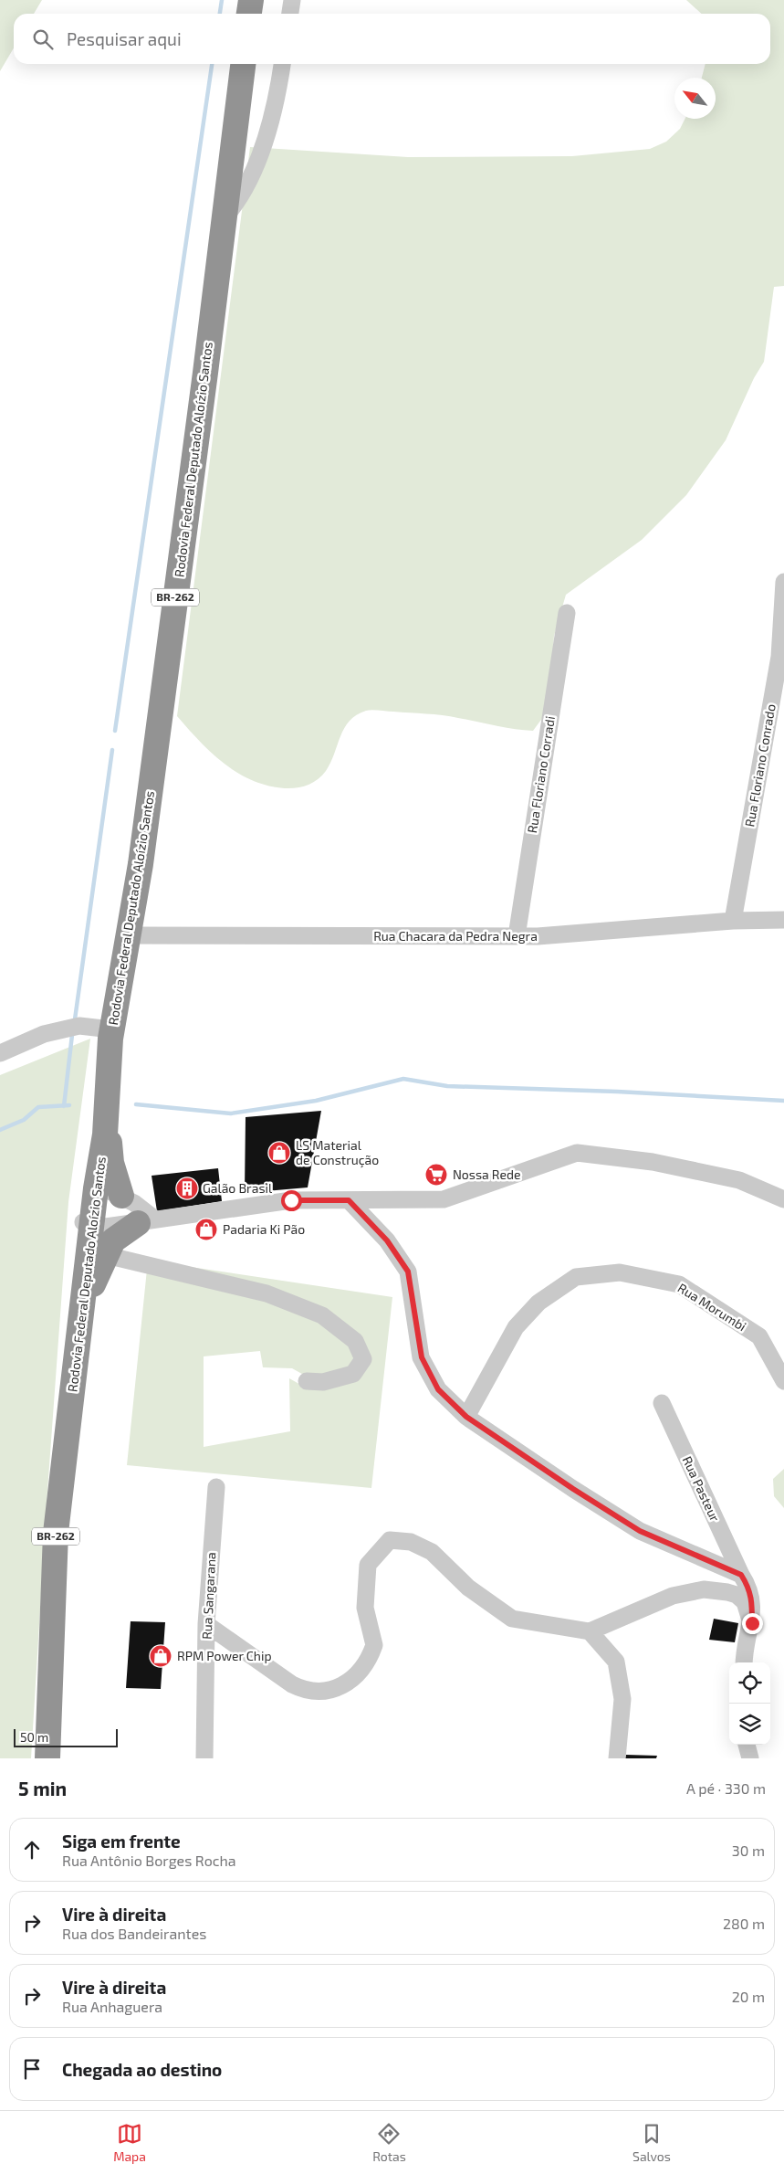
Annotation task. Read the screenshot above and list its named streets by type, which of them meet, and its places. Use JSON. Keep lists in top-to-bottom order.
{
  "streets": {
    "highway": ["Rodovia Federal Deputado Aloízio Santos", "BR-262"],
    "street": [
      "Rua Floriano Conrado",
      "Rua Floriano Corradi",
      "Rua Chacara da Pedra Negra",
      "Rua Morumbi",
      "Rua Pasteur",
      "Rua Sangarana"
    ]
  },
  "crossings": [
    ["Rodovia Federal Deputado Aloízio Santos", "Rua Chacara da Pedra Negra"],
    ["Rua Floriano Conrado", "Rua Chacara da Pedra Negra"],
    ["Rua Floriano Corradi", "Rua Chacara da Pedra Negra"]
  ],
  "places": {
    "shop": ["LS Material de Construção", "Padaria Ki Pão", "RPM Power Chip"],
    "supermarket": ["Nossa Rede"],
    "building": ["Galão Brasil"]
  },
  "scale_bar": "50 m",
  "north": "top left",
  "page": {
    "search": "Pesquisar aqui",
    "scale": "50 m",
    "heading": ["5 min", "A pé · 330 m"],
    "list": [
      ["Siga em frente", "Rua Antônio Borges Rocha", "30 m"],
      ["Vire à direita", "Rua dos Bandeirantes", "280 m"],
      ["Vire à direita", "Rua Anhaguera", "20 m"],
      "Chegada ao destino"
    ],
    "nav": ["Mapa", "Rotas", "Salvos"]
  }
}
